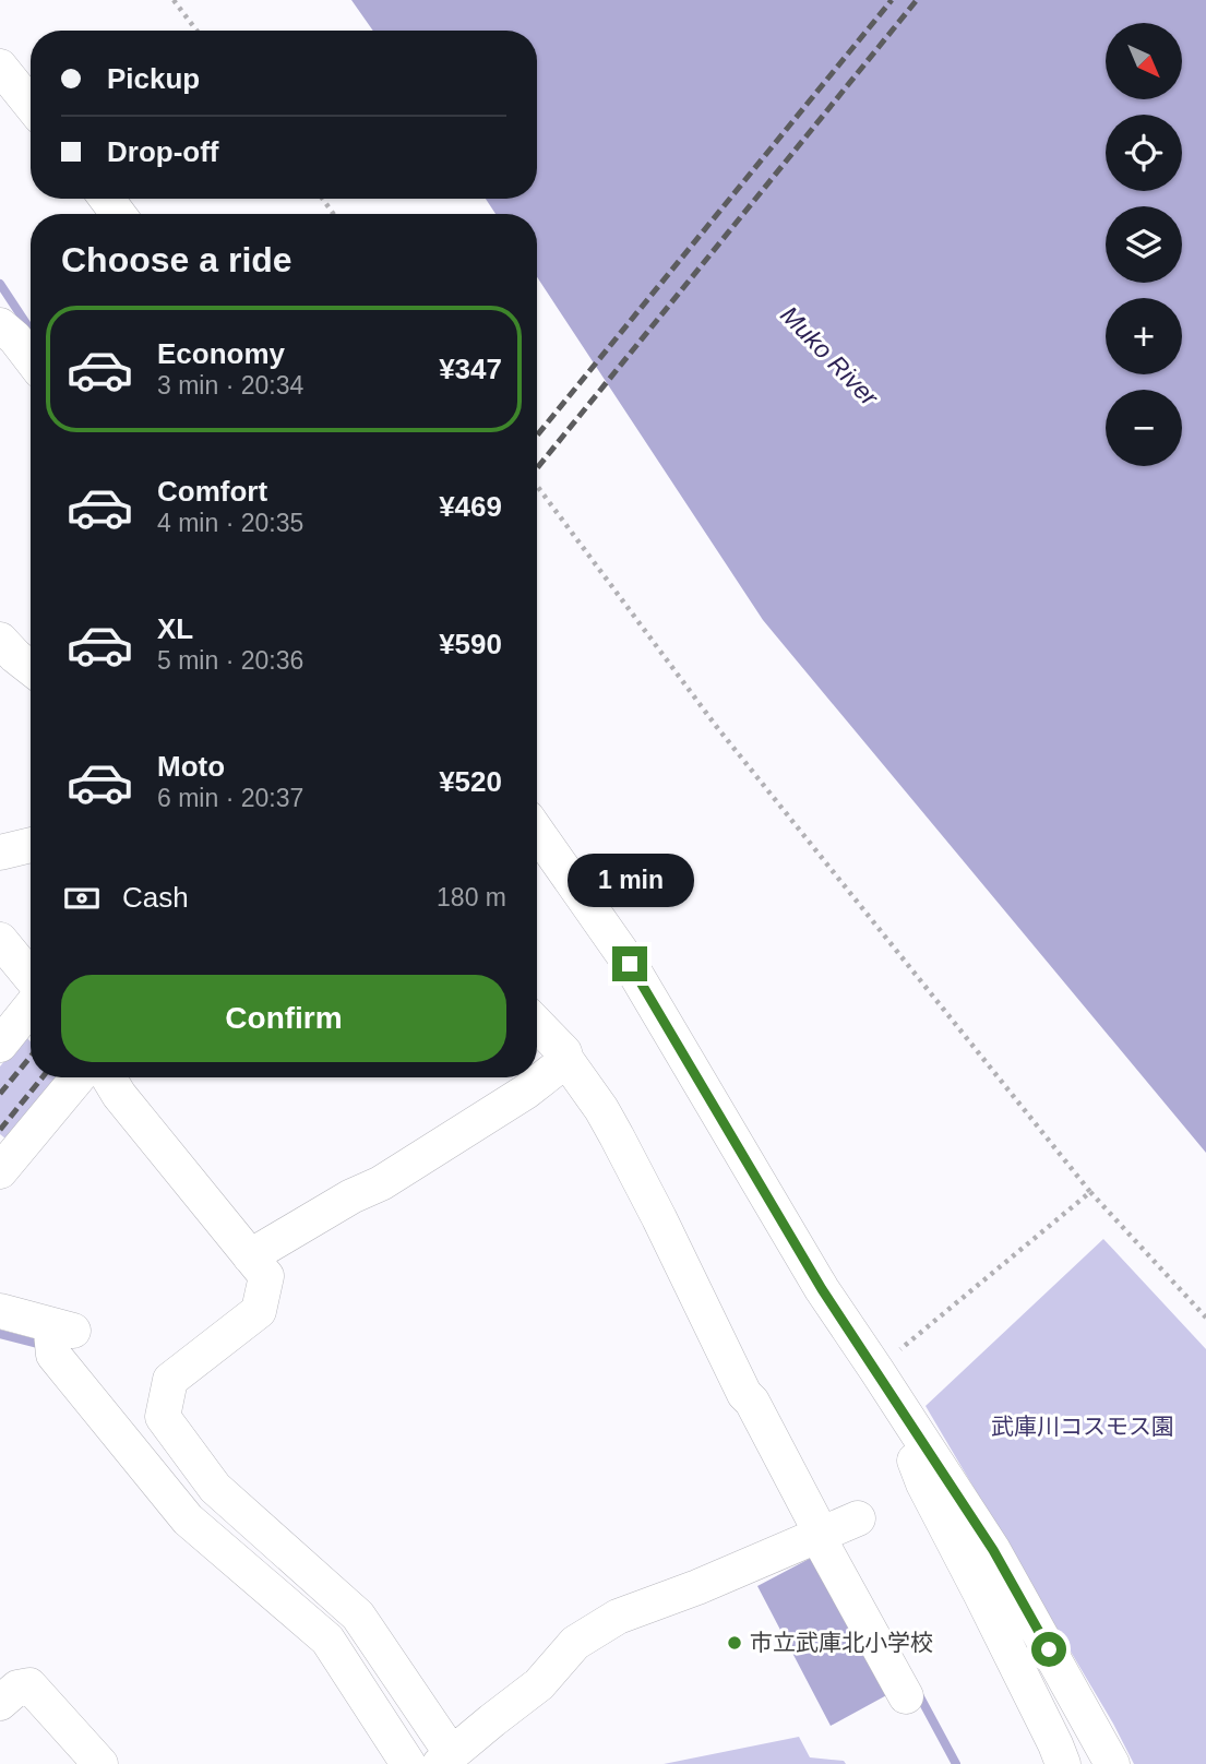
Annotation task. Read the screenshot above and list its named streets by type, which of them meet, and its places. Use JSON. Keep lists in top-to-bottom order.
{
  "water": ["Muko River"],
  "parks": ["武庫川コスモス園"],
  "places": ["市立武庫北小学校"],
  "north": "bottom right",
  "page": {
    "map_buttons": ["+", "−"],
    "banner": ["Pickup", "Drop-off"],
    "heading": "Choose a ride",
    "list": [
      {
        "name": "Economy",
        "note": "3 min · 20:34",
        "value": "¥347"
      },
      {
        "name": "Comfort",
        "note": "4 min · 20:35",
        "value": "¥469"
      },
      {
        "name": "XL",
        "note": "5 min · 20:36",
        "value": "¥590"
      },
      {
        "name": "Moto",
        "note": "6 min · 20:37",
        "value": "¥520"
      }
    ],
    "bubble": "1 min",
    "pay": ["Cash", "180 m"],
    "buttons": "Confirm"
  }
}
